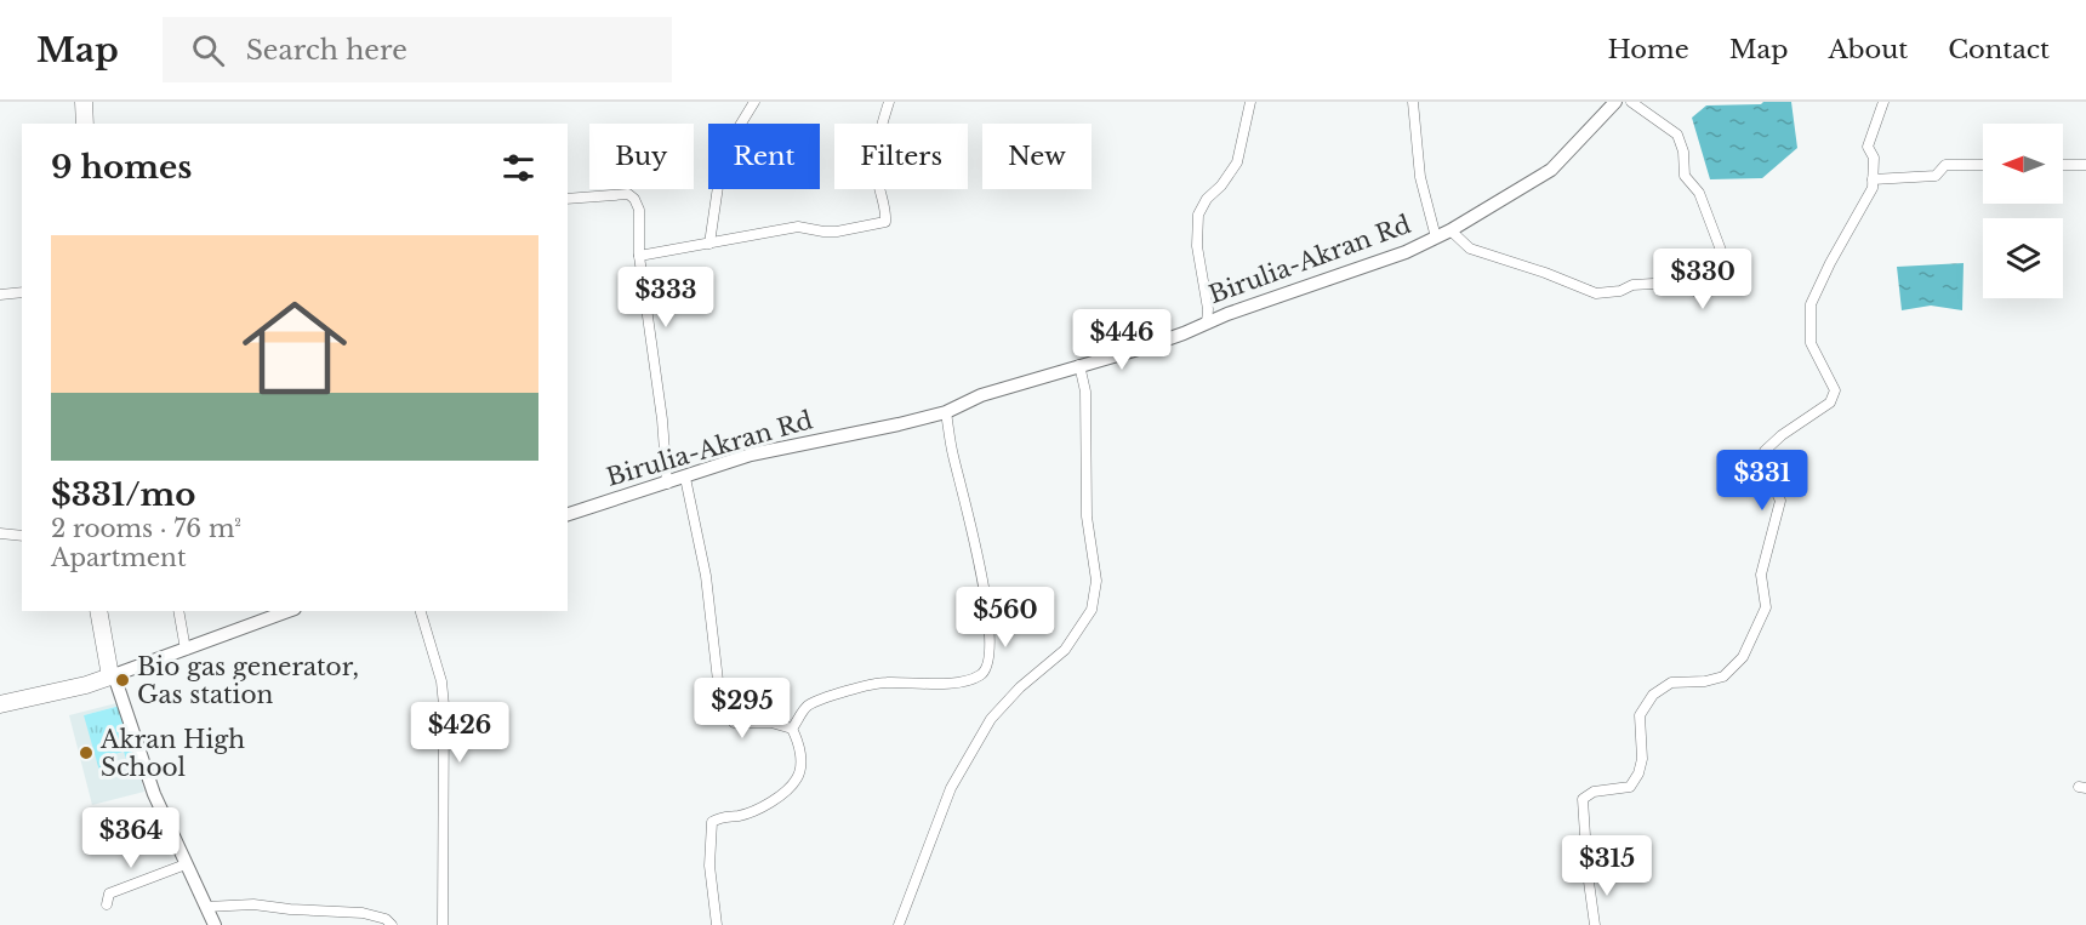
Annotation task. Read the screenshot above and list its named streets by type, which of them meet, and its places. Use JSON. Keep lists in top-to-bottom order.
{
  "streets": {
    "street": ["Birulia-Akran Rd"]
  },
  "places": ["Bio gas generator, Gas station", "Akran High School"],
  "north": "left",
  "page": {
    "header": "Map",
    "search": "Search here",
    "nav": [
      "Home",
      "Map",
      "About",
      "Contact"
    ],
    "chip": [
      "Buy",
      "Rent",
      "Filters",
      "New"
    ],
    "heading": "9 homes",
    "list": [
      {
        "name": "$331/mo",
        "note": "2 rooms · 76 m² · Apartment"
      }
    ],
    "price": [
      "$330",
      "$333",
      "$446",
      "$331",
      "$560",
      "$295",
      "$426",
      "$364",
      "$315"
    ]
  }
}
